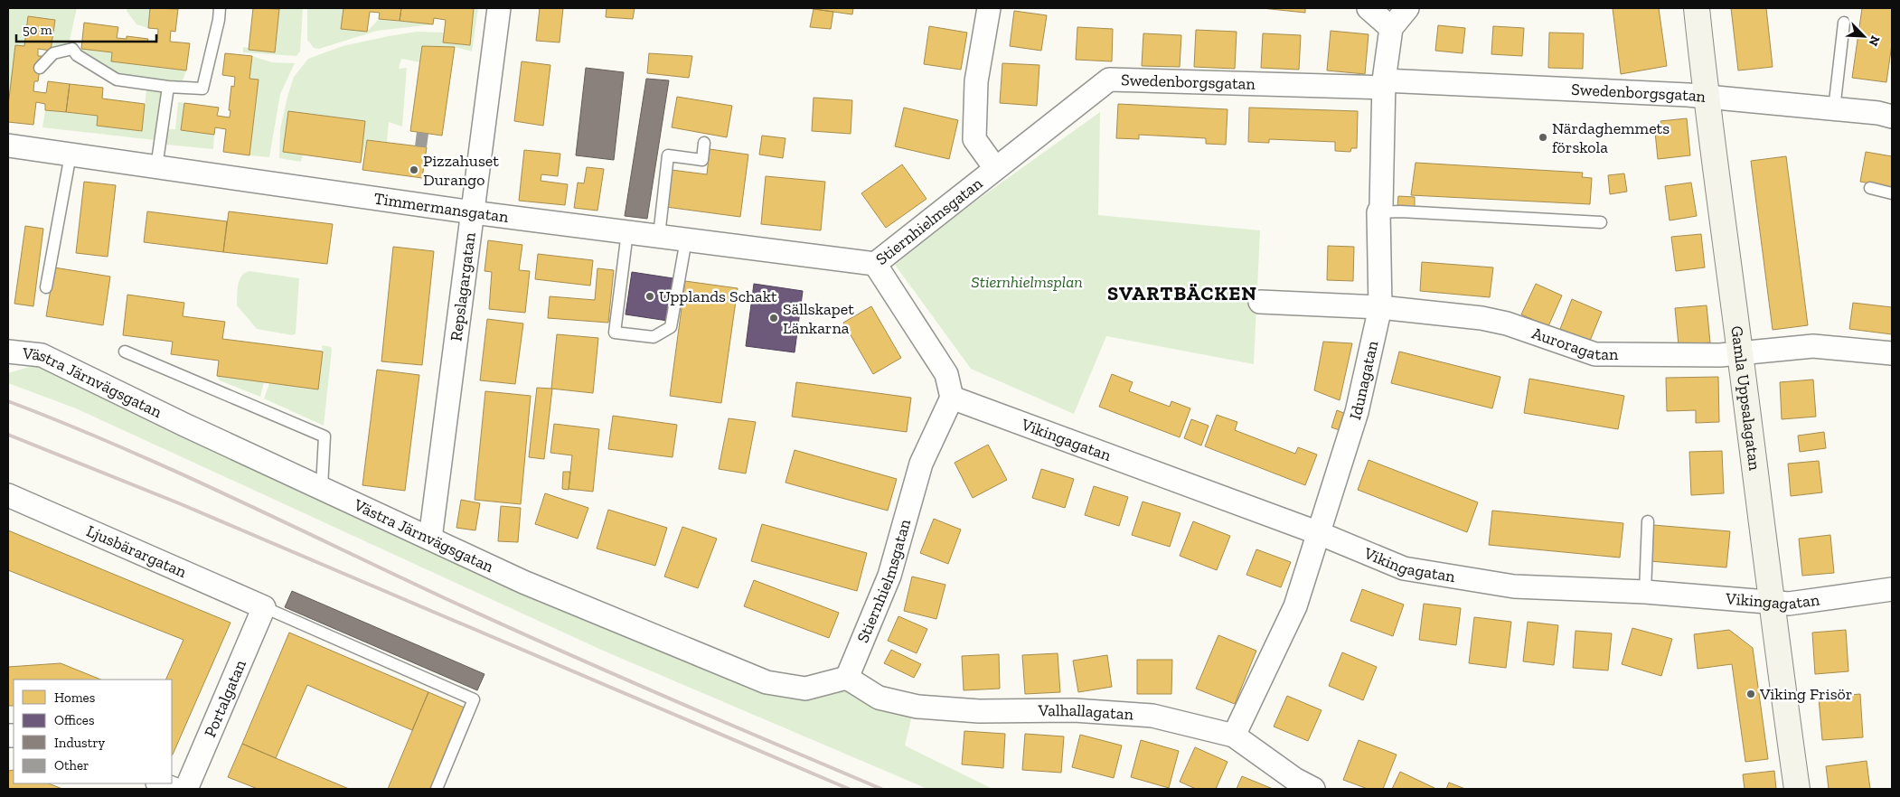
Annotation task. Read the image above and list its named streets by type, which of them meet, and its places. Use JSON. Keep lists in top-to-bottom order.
{
  "streets": {
    "street": [
      "Swedenborgsgatan",
      "Timmermansgatan",
      "Stiernhielmsgatan",
      "Repslagargatan",
      "Auroragatan",
      "Idunagatan",
      "Västra Järnvägsgatan",
      "Gamla Uppsalagatan",
      "Vikingagatan",
      "Ljusbärargatan",
      "Portalgatan",
      "Valhallagatan"
    ]
  },
  "crossings": [
    ["Swedenborgsgatan", "Stiernhielmsgatan"],
    ["Swedenborgsgatan", "Idunagatan"],
    ["Swedenborgsgatan", "Gamla Uppsalagatan"],
    ["Timmermansgatan", "Stiernhielmsgatan"],
    ["Timmermansgatan", "Repslagargatan"],
    ["Stiernhielmsgatan", "Västra Järnvägsgatan"],
    ["Stiernhielmsgatan", "Vikingagatan"],
    ["Stiernhielmsgatan", "Valhallagatan"],
    ["Repslagargatan", "Västra Järnvägsgatan"],
    ["Auroragatan", "Idunagatan"],
    ["Auroragatan", "Gamla Uppsalagatan"],
    ["Idunagatan", "Vikingagatan"],
    ["Idunagatan", "Valhallagatan"],
    ["Västra Järnvägsgatan", "Valhallagatan"],
    ["Gamla Uppsalagatan", "Vikingagatan"],
    ["Ljusbärargatan", "Portalgatan"]
  ],
  "districts": ["SVARTBÄCKEN"],
  "parks": ["Stiernhielmsplan"],
  "places": [
    "Närdaghemmets förskola",
    "Pizzahuset Durango",
    "Upplands Schakt",
    "Sällskapet Länkarna",
    "Viking Frisör"
  ],
  "legend": [
    "Homes",
    "Offices",
    "Industry",
    "Other"
  ],
  "scale_bar": "50 m",
  "north": "bottom right"
}
